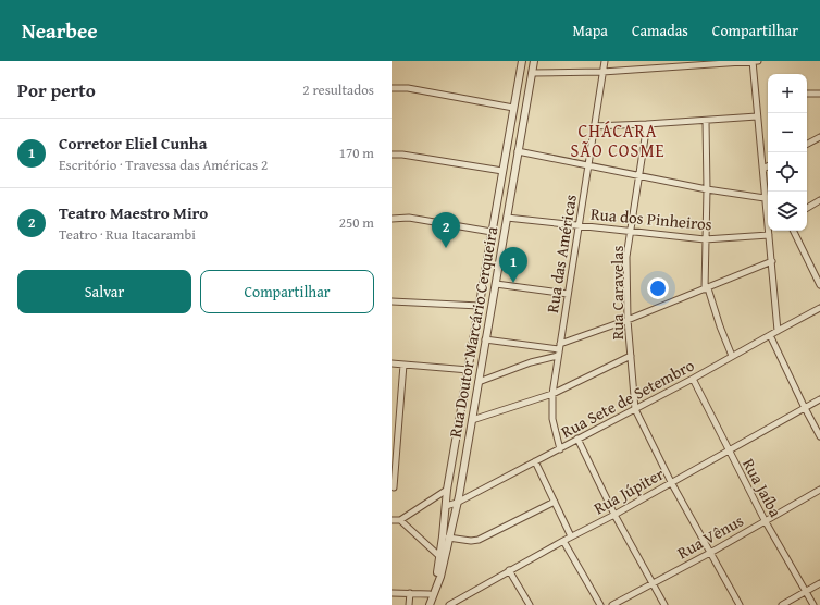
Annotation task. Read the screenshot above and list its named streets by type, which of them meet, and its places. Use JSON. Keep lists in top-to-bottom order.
{
  "streets": {
    "street": [
      "Rua dos Pinheiros",
      "Rua das Américas",
      "Rua Caravelas",
      "Rua Doutor Marcário Cerqueira",
      "Rua Sete de Setembro",
      "Rua Jaíba",
      "Rua Júpiter",
      "Rua Vênus"
    ]
  },
  "crossings": [
    ["Rua dos Pinheiros", "Rua das Américas"],
    ["Rua dos Pinheiros", "Rua Caravelas"],
    ["Rua dos Pinheiros", "Rua Doutor Marcário Cerqueira"],
    ["Rua das Américas", "Rua Sete de Setembro"],
    ["Rua Caravelas", "Rua Sete de Setembro"],
    ["Rua Doutor Marcário Cerqueira", "Rua Sete de Setembro"],
    ["Rua Sete de Setembro", "Rua Jaíba"],
    ["Rua Jaíba", "Rua Júpiter"],
    ["Rua Jaíba", "Rua Vênus"]
  ],
  "districts": ["CHÁCARA SÃO COSME"],
  "page": {
    "header": "Nearbee",
    "nav": ["Mapa", "Camadas", "Compartilhar"],
    "heading": ["Por perto", "2 resultados"],
    "map_buttons": ["+", "−"],
    "list": [
      {
        "mark": "1",
        "name": "Corretor Eliel Cunha",
        "note": "Escritório · Travessa das Américas 2",
        "value": "170 m"
      },
      {
        "mark": "2",
        "name": "Teatro Maestro Miro",
        "note": "Teatro · Rua Itacarambi",
        "value": "250 m"
      }
    ],
    "pins": ["2", "1"],
    "buttons": ["Salvar", "Compartilhar"]
  }
}
